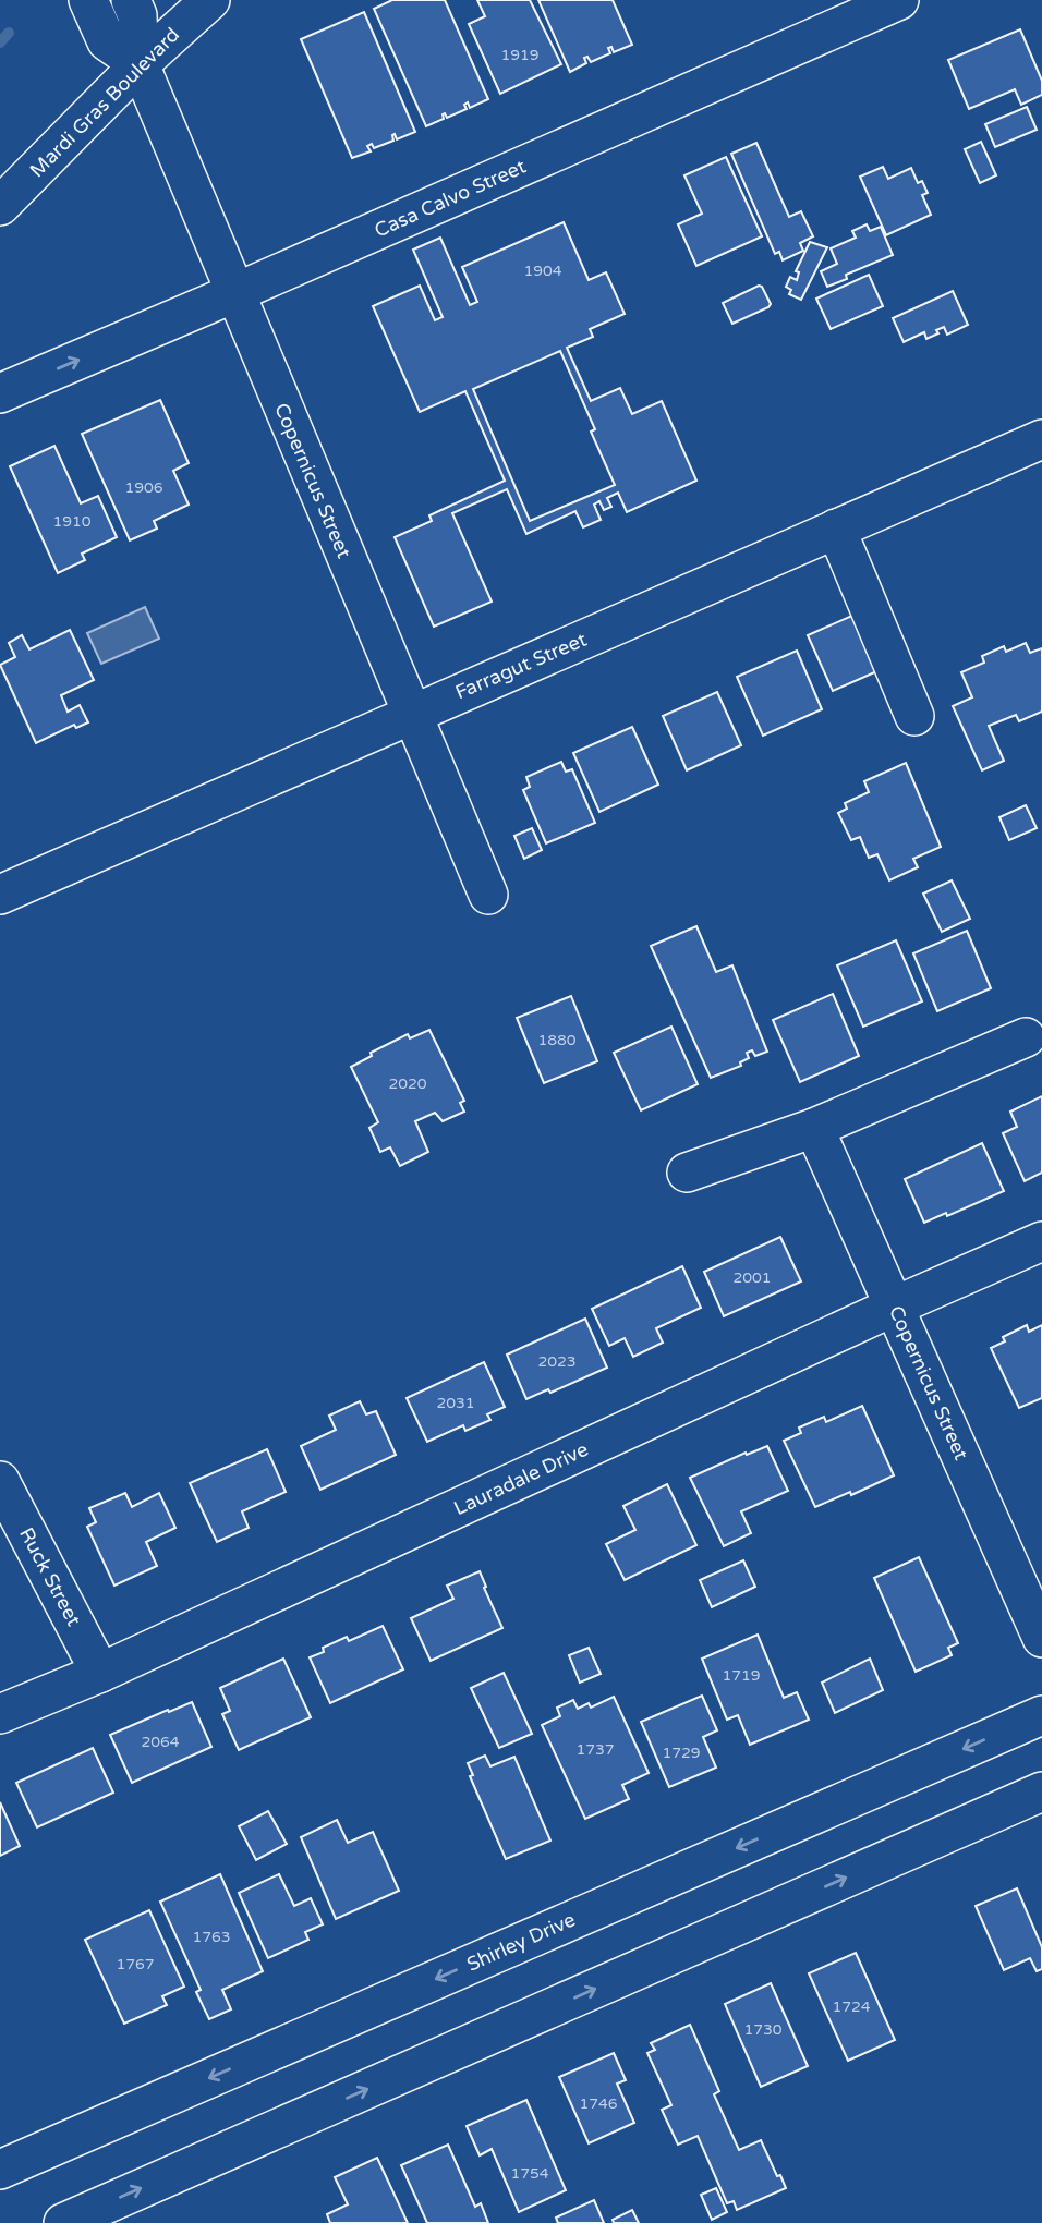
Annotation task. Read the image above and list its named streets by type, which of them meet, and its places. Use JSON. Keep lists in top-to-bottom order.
{
  "streets": {
    "street": [
      "Mardi Gras Boulevard",
      "Casa Calvo Street",
      "Copernicus Street",
      "Farragut Street",
      "Lauradale Drive",
      "Ruck Street",
      "Shirley Drive"
    ]
  },
  "crossings": [
    ["Mardi Gras Boulevard", "Copernicus Street"],
    ["Casa Calvo Street", "Copernicus Street"],
    ["Copernicus Street", "Farragut Street"],
    ["Copernicus Street", "Lauradale Drive"],
    ["Lauradale Drive", "Ruck Street"]
  ],
  "house_numbers": [
    "1919",
    "1904",
    "1906",
    "1910",
    "1880",
    "2020",
    "2001",
    "2023",
    "2031",
    "1719",
    "2064",
    "1737",
    "1729",
    "1763",
    "1767",
    "1724",
    "1730",
    "1746",
    "1754"
  ]
}
